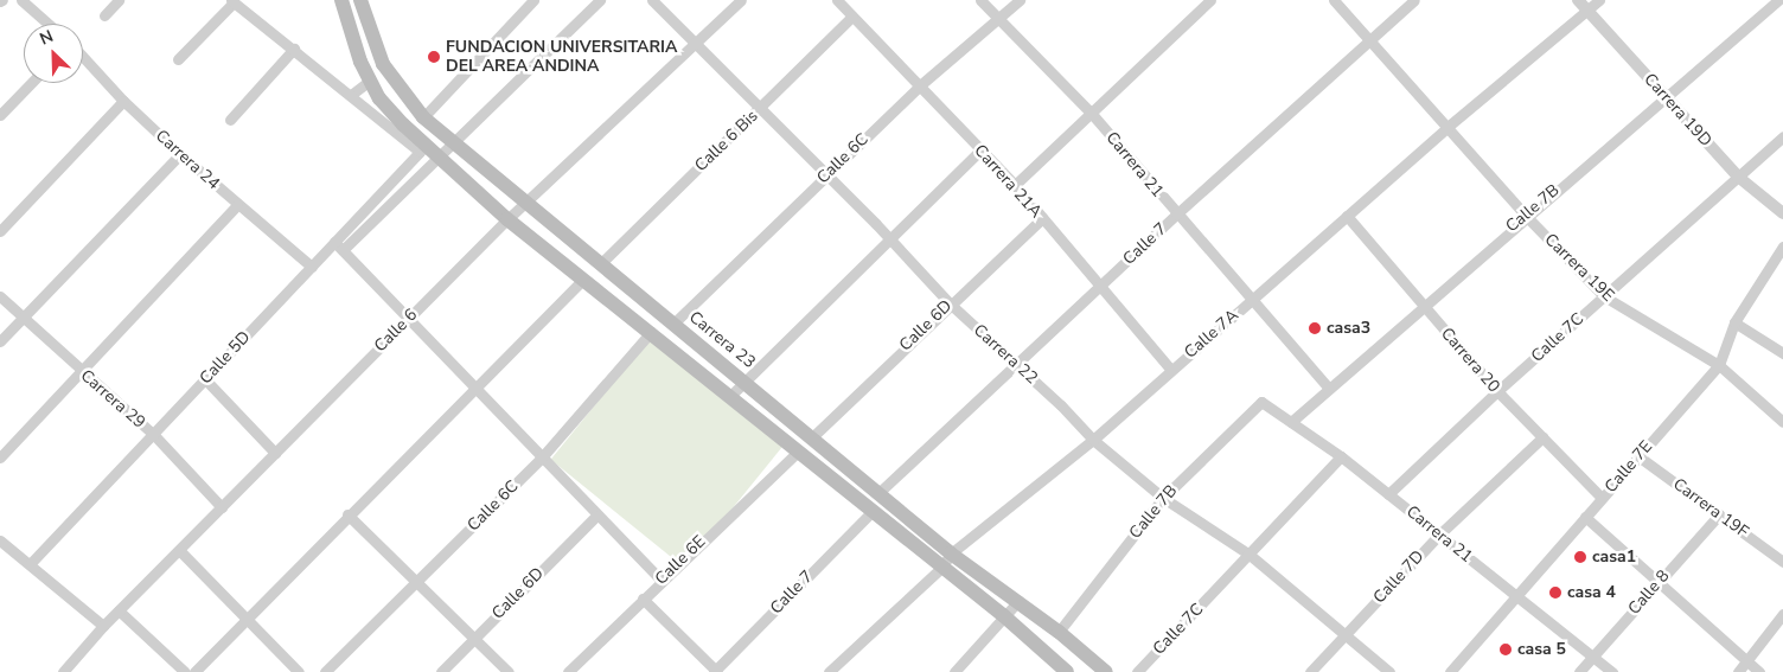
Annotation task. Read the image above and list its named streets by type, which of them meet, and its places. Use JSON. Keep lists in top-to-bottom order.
{
  "streets": {
    "main road": ["Carrera 23"],
    "street": [
      "Carrera 19D",
      "Calle 6 Bis",
      "Calle 6C",
      "Carrera 24",
      "Carrera 21",
      "Carrera 21A",
      "Calle 7B",
      "Calle 7",
      "Carrera 19E",
      "Calle 6D",
      "Calle 6",
      "Calle 7A",
      "Calle 7C",
      "Carrera 22",
      "Calle 5D",
      "Carrera 20",
      "Carrera 29",
      "Calle 7E",
      "Carrera 19F",
      "Calle 6E",
      "Calle 7D",
      "Calle 8"
    ]
  },
  "crossings": [
    ["Carrera 19D", "Calle 7B"],
    ["Carrera 19D", "Calle 7A"],
    ["Carrera 19D", "Calle 7C"],
    ["Calle 6 Bis", "Carrera 21A"],
    ["Calle 6 Bis", "Carrera 23"],
    ["Calle 6 Bis", "Carrera 22"],
    ["Calle 6C", "Carrera 21"],
    ["Calle 6C", "Carrera 21A"],
    ["Calle 6C", "Carrera 23"],
    ["Calle 6C", "Carrera 22"],
    ["Carrera 24", "Calle 5D"],
    ["Carrera 21", "Calle 7B"],
    ["Carrera 21", "Calle 7"],
    ["Carrera 21", "Calle 7A"],
    ["Carrera 21", "Calle 7C"],
    ["Carrera 21", "Calle 7E"],
    ["Carrera 21", "Calle 7D"],
    ["Carrera 21", "Calle 8"],
    ["Carrera 21A", "Calle 7"],
    ["Carrera 21A", "Calle 6D"],
    ["Carrera 21A", "Calle 7A"],
    ["Calle 7B", "Carrera 19E"],
    ["Calle 7B", "Carrera 23"],
    ["Calle 7B", "Carrera 22"],
    ["Calle 7B", "Carrera 20"],
    ["Calle 7", "Carrera 19E"],
    ["Calle 7", "Carrera 23"],
    ["Calle 7", "Carrera 22"],
    ["Carrera 19E", "Calle 7A"],
    ["Carrera 19E", "Calle 7C"],
    ["Carrera 19E", "Calle 7E"],
    ["Calle 6D", "Carrera 23"],
    ["Calle 6D", "Carrera 22"],
    ["Calle 6", "Carrera 23"],
    ["Calle 6", "Carrera 22"],
    ["Calle 6", "Carrera 29"],
    ["Calle 7A", "Carrera 23"],
    ["Calle 7A", "Carrera 22"],
    ["Calle 7A", "Carrera 20"],
    ["Calle 7C", "Carrera 22"],
    ["Calle 7C", "Carrera 20"],
    ["Carrera 22", "Calle 7D"],
    ["Calle 5D", "Carrera 29"],
    ["Carrera 20", "Calle 7E"],
    ["Carrera 20", "Calle 7D"],
    ["Calle 7E", "Carrera 19F"],
    ["Carrera 19F", "Calle 8"]
  ],
  "places": [
    "FUNDACION UNIVERSITARIA DEL AREA ANDINA",
    "casa3",
    "casa1",
    "casa 4",
    "casa 5"
  ],
  "north": "top left"
}
